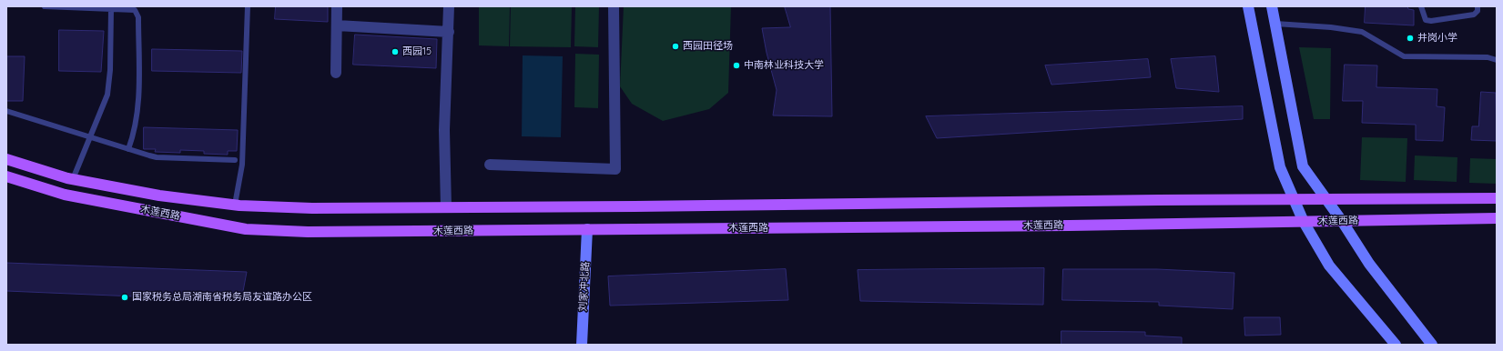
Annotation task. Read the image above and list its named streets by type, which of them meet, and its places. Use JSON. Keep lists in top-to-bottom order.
{
  "streets": {
    "main road": ["木莲西路", "刘家冲北路"]
  },
  "crossings": [
    ["木莲西路", "刘家冲北路"]
  ],
  "places": [
    "井岗小学",
    "西园田径场",
    "西园15",
    "中南林业科技大学",
    "国家税务总局湖南省税务局友谊路办公区"
  ]
}
